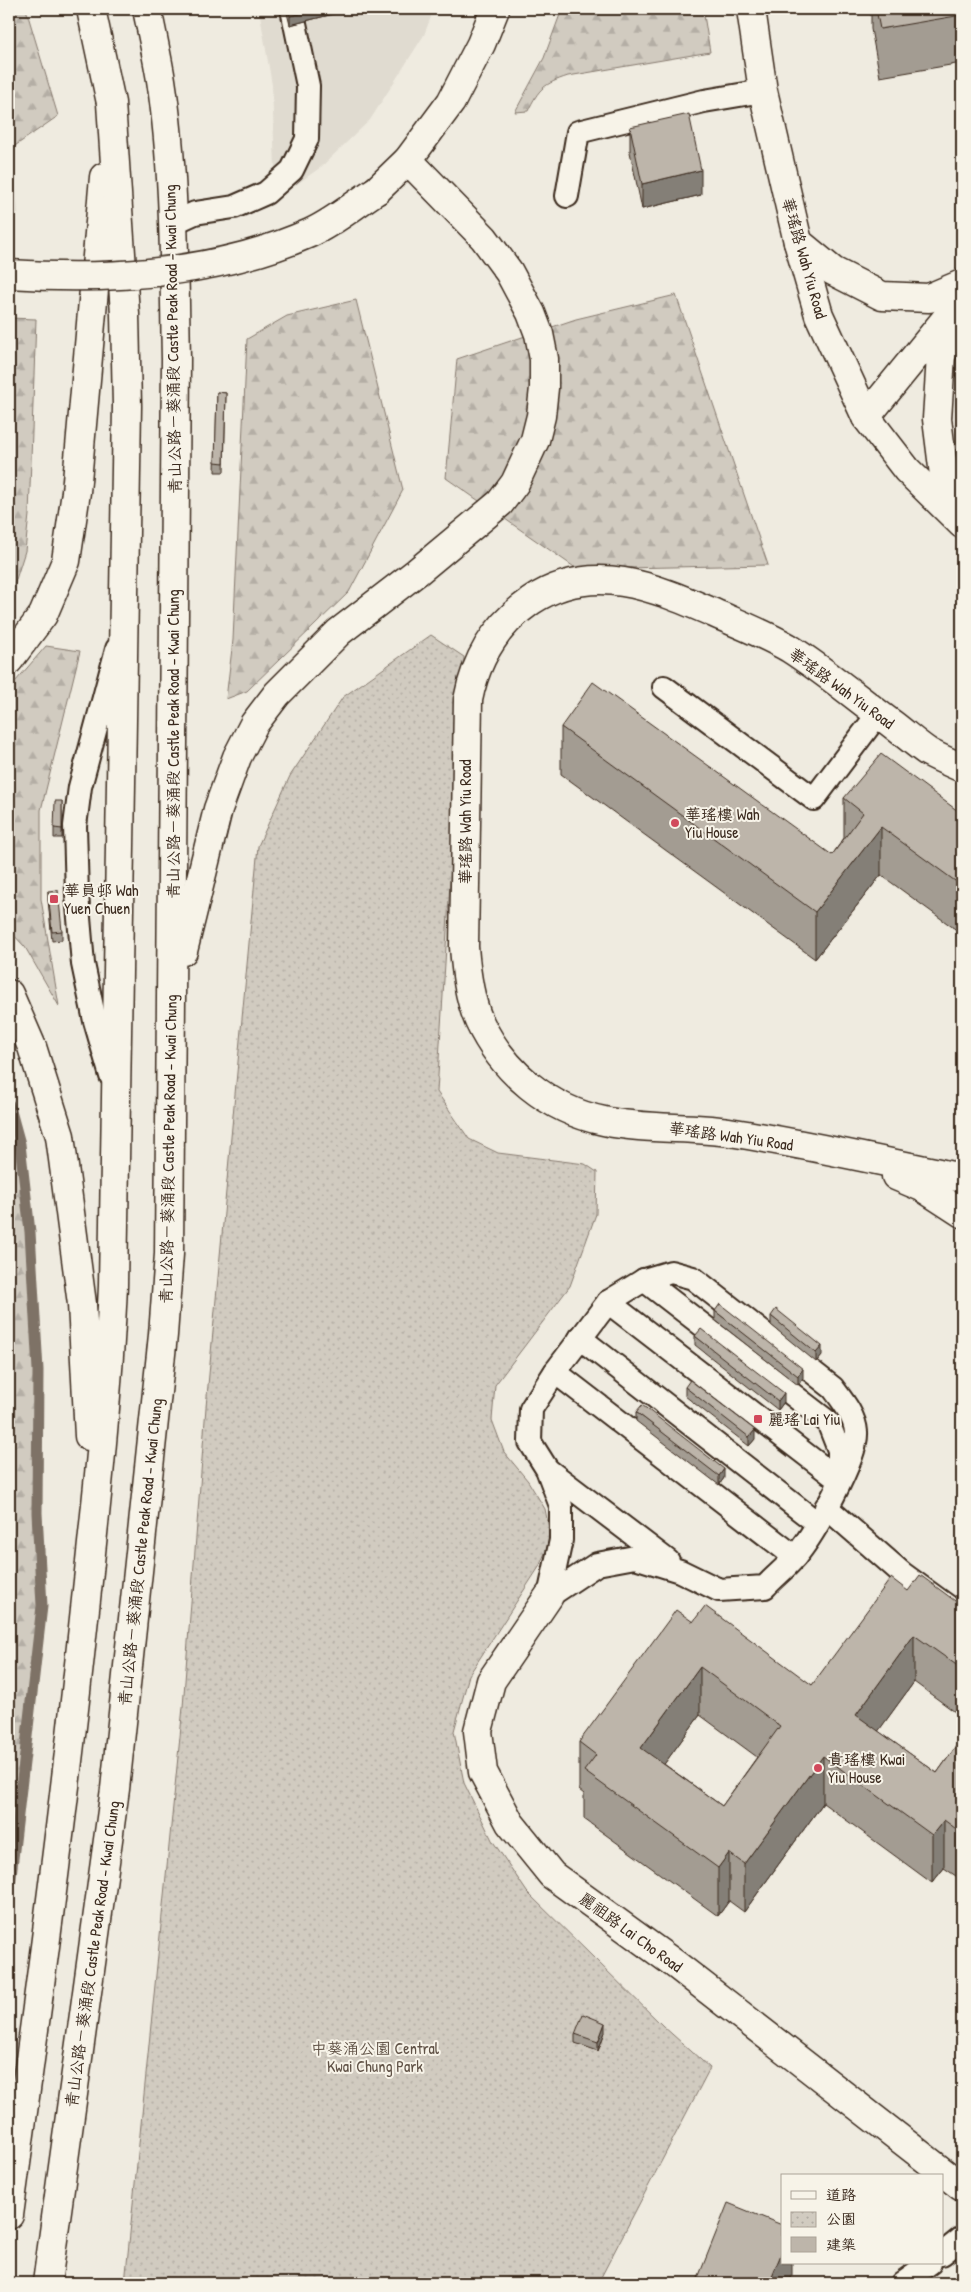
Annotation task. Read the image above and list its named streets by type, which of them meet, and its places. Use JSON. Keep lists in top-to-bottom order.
{
  "streets": {
    "main road": ["華瑤路 Wah Yiu Road", "青山公路－葵涌段 Castle Peak Road – Kwai Chung", "麗祖路 Lai Cho Road"]
  },
  "parks": ["中葵涌公園 Central Kwai Chung Park"],
  "places": {
    "other": ["華瑤樓 Wah Yiu House", "貴瑤樓 Kwai Yiu House"],
    "transit": ["華員邨 Wah Yuen Chuen", "麗瑤 Lai Yiu"]
  },
  "legend": ["道路", "公園", "建築"]
}
